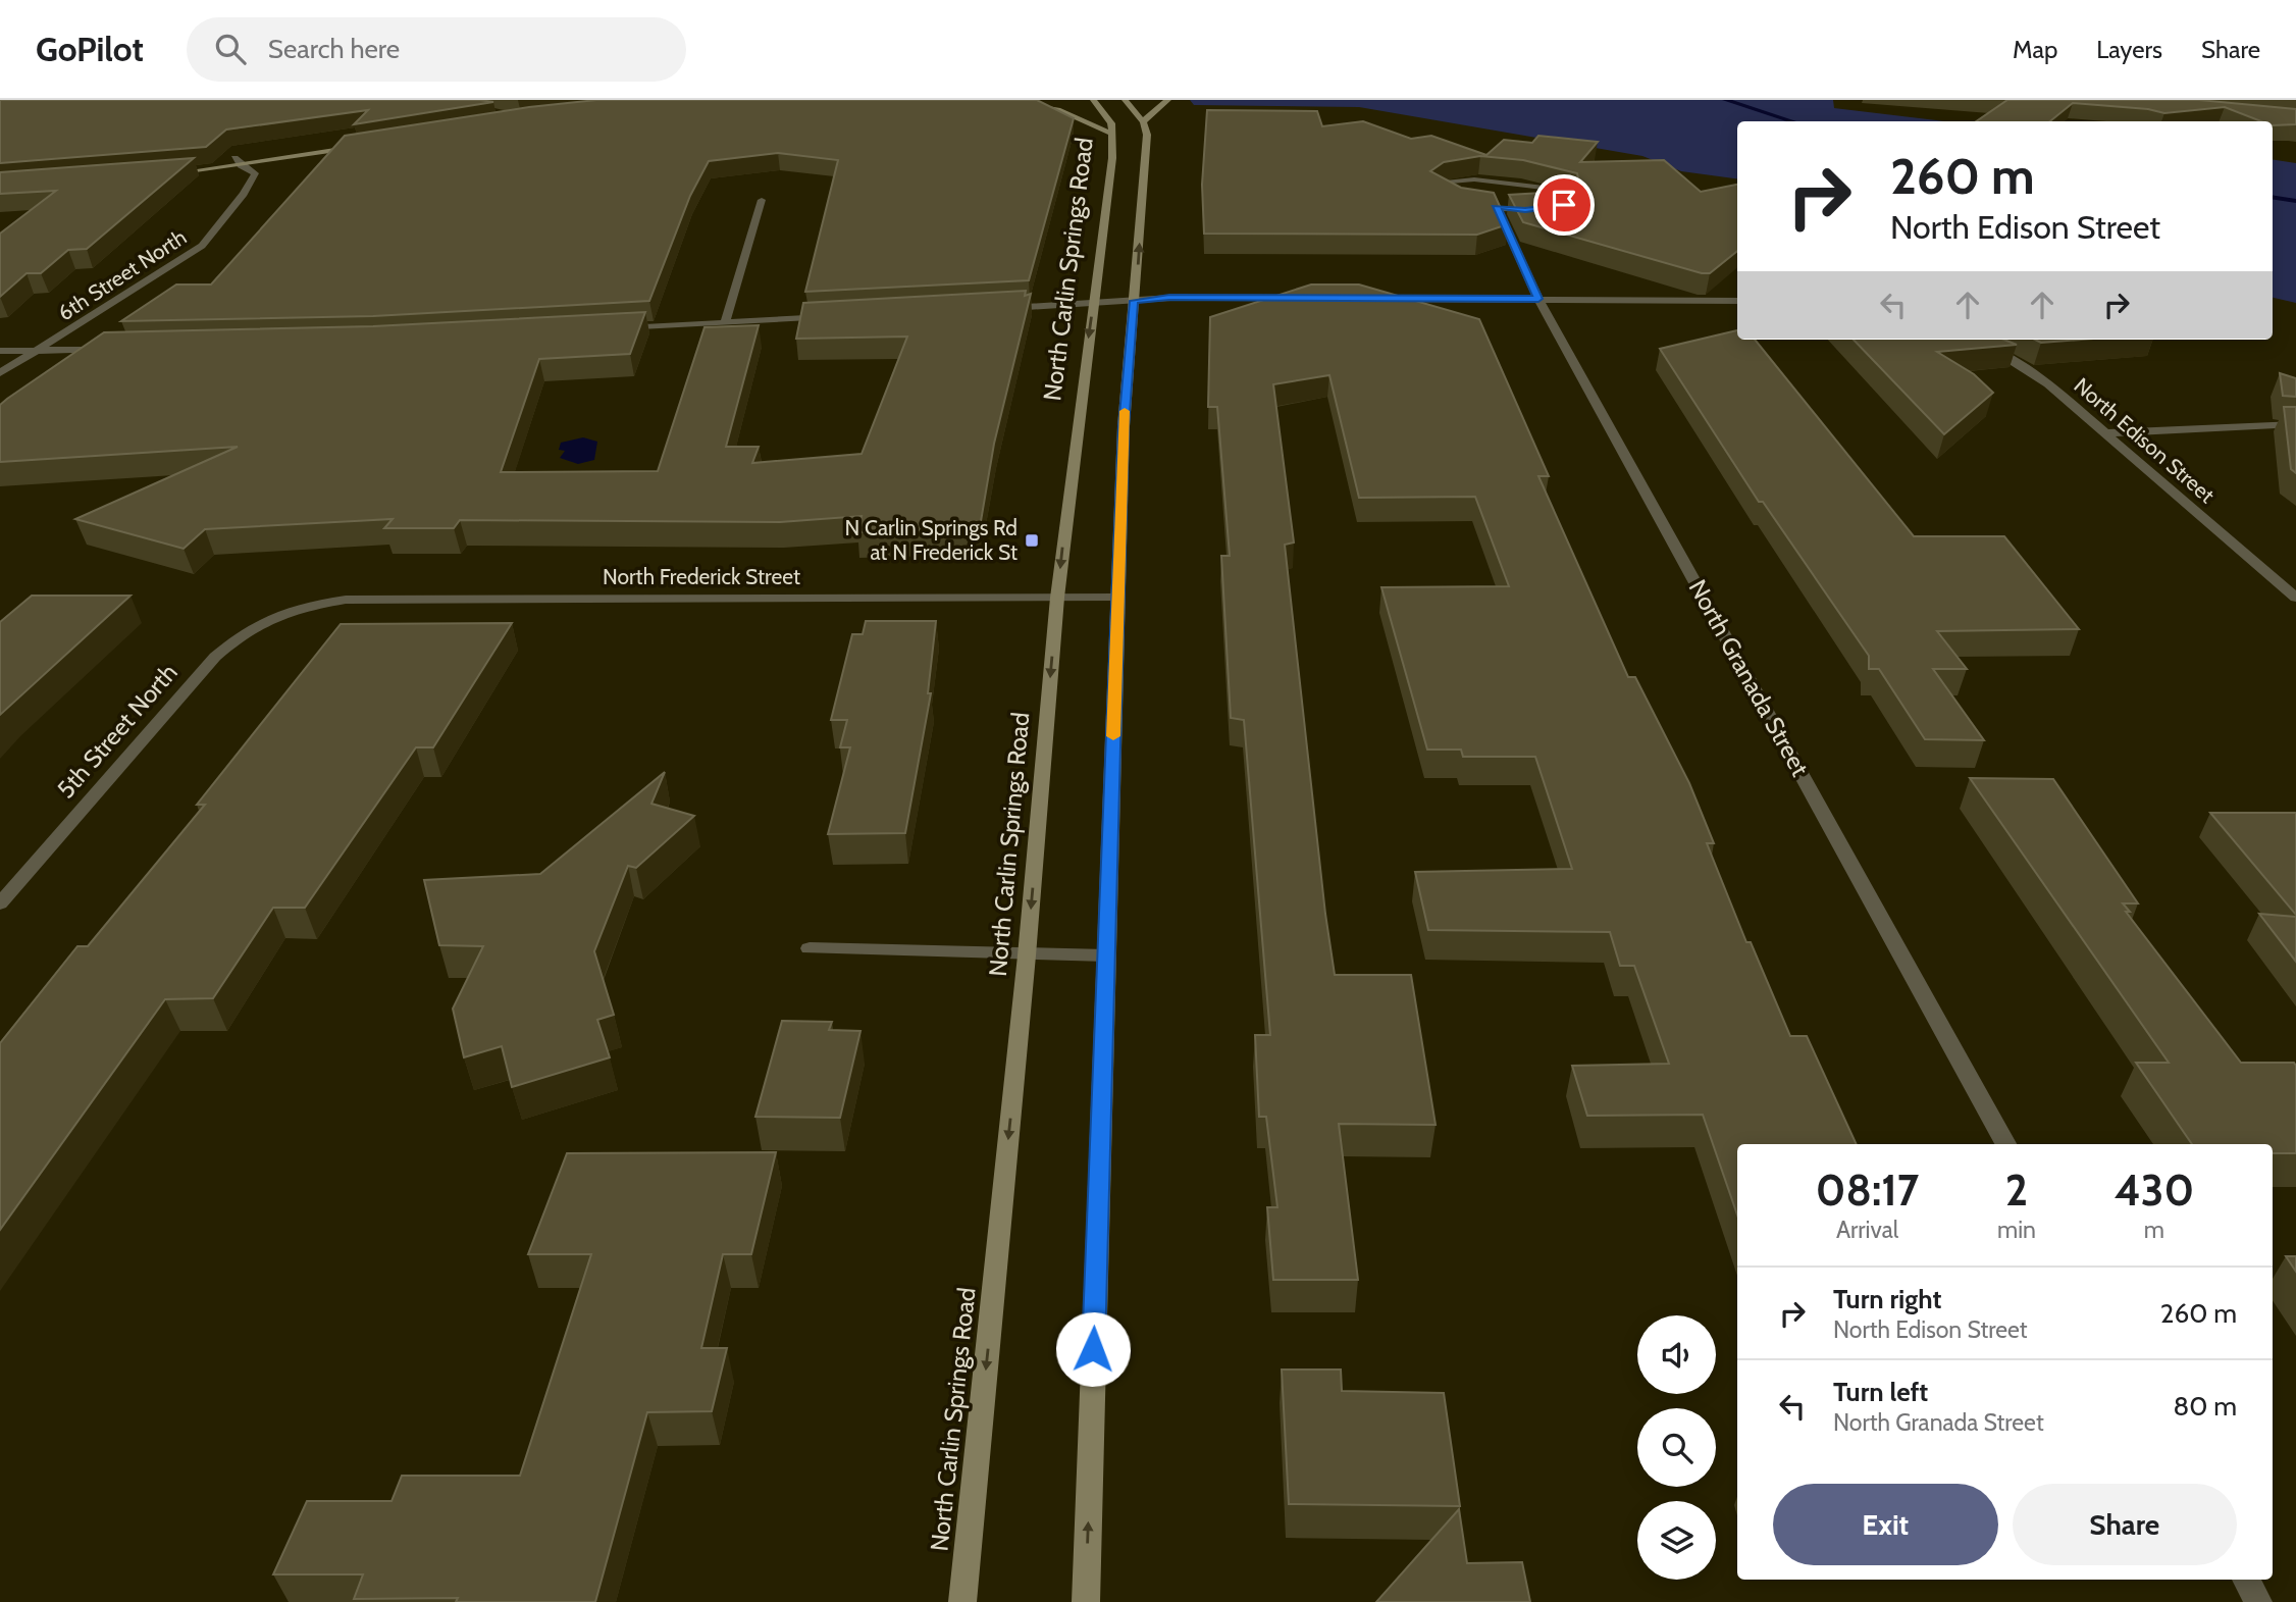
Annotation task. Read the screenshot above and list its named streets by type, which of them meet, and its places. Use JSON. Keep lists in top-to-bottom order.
{
  "streets": {
    "main road": ["North Carlin Springs Road"],
    "street": [
      "6th Street North",
      "North Edison Street",
      "North Frederick Street",
      "North Granada Street",
      "5th Street North"
    ]
  },
  "crossings": [
    ["North Carlin Springs Road", "North Frederick Street"],
    ["North Frederick Street", "5th Street North"]
  ],
  "places": {
    "transit": ["N Carlin Springs Rd at N Frederick St"]
  },
  "page": {
    "header": "GoPilot",
    "search": "Search here",
    "nav": ["Map", "Layers", "Share"],
    "turn": ["260 m", "North Edison Street"],
    "eta": [
      "08:17",
      "Arrival",
      "2",
      "min",
      "430",
      "m"
    ],
    "list": [
      {
        "name": "Turn right",
        "note": "North Edison Street",
        "value": "260 m"
      },
      {
        "name": "Turn left",
        "note": "North Granada Street",
        "value": "80 m"
      }
    ],
    "buttons": ["Exit", "Share"]
  }
}
